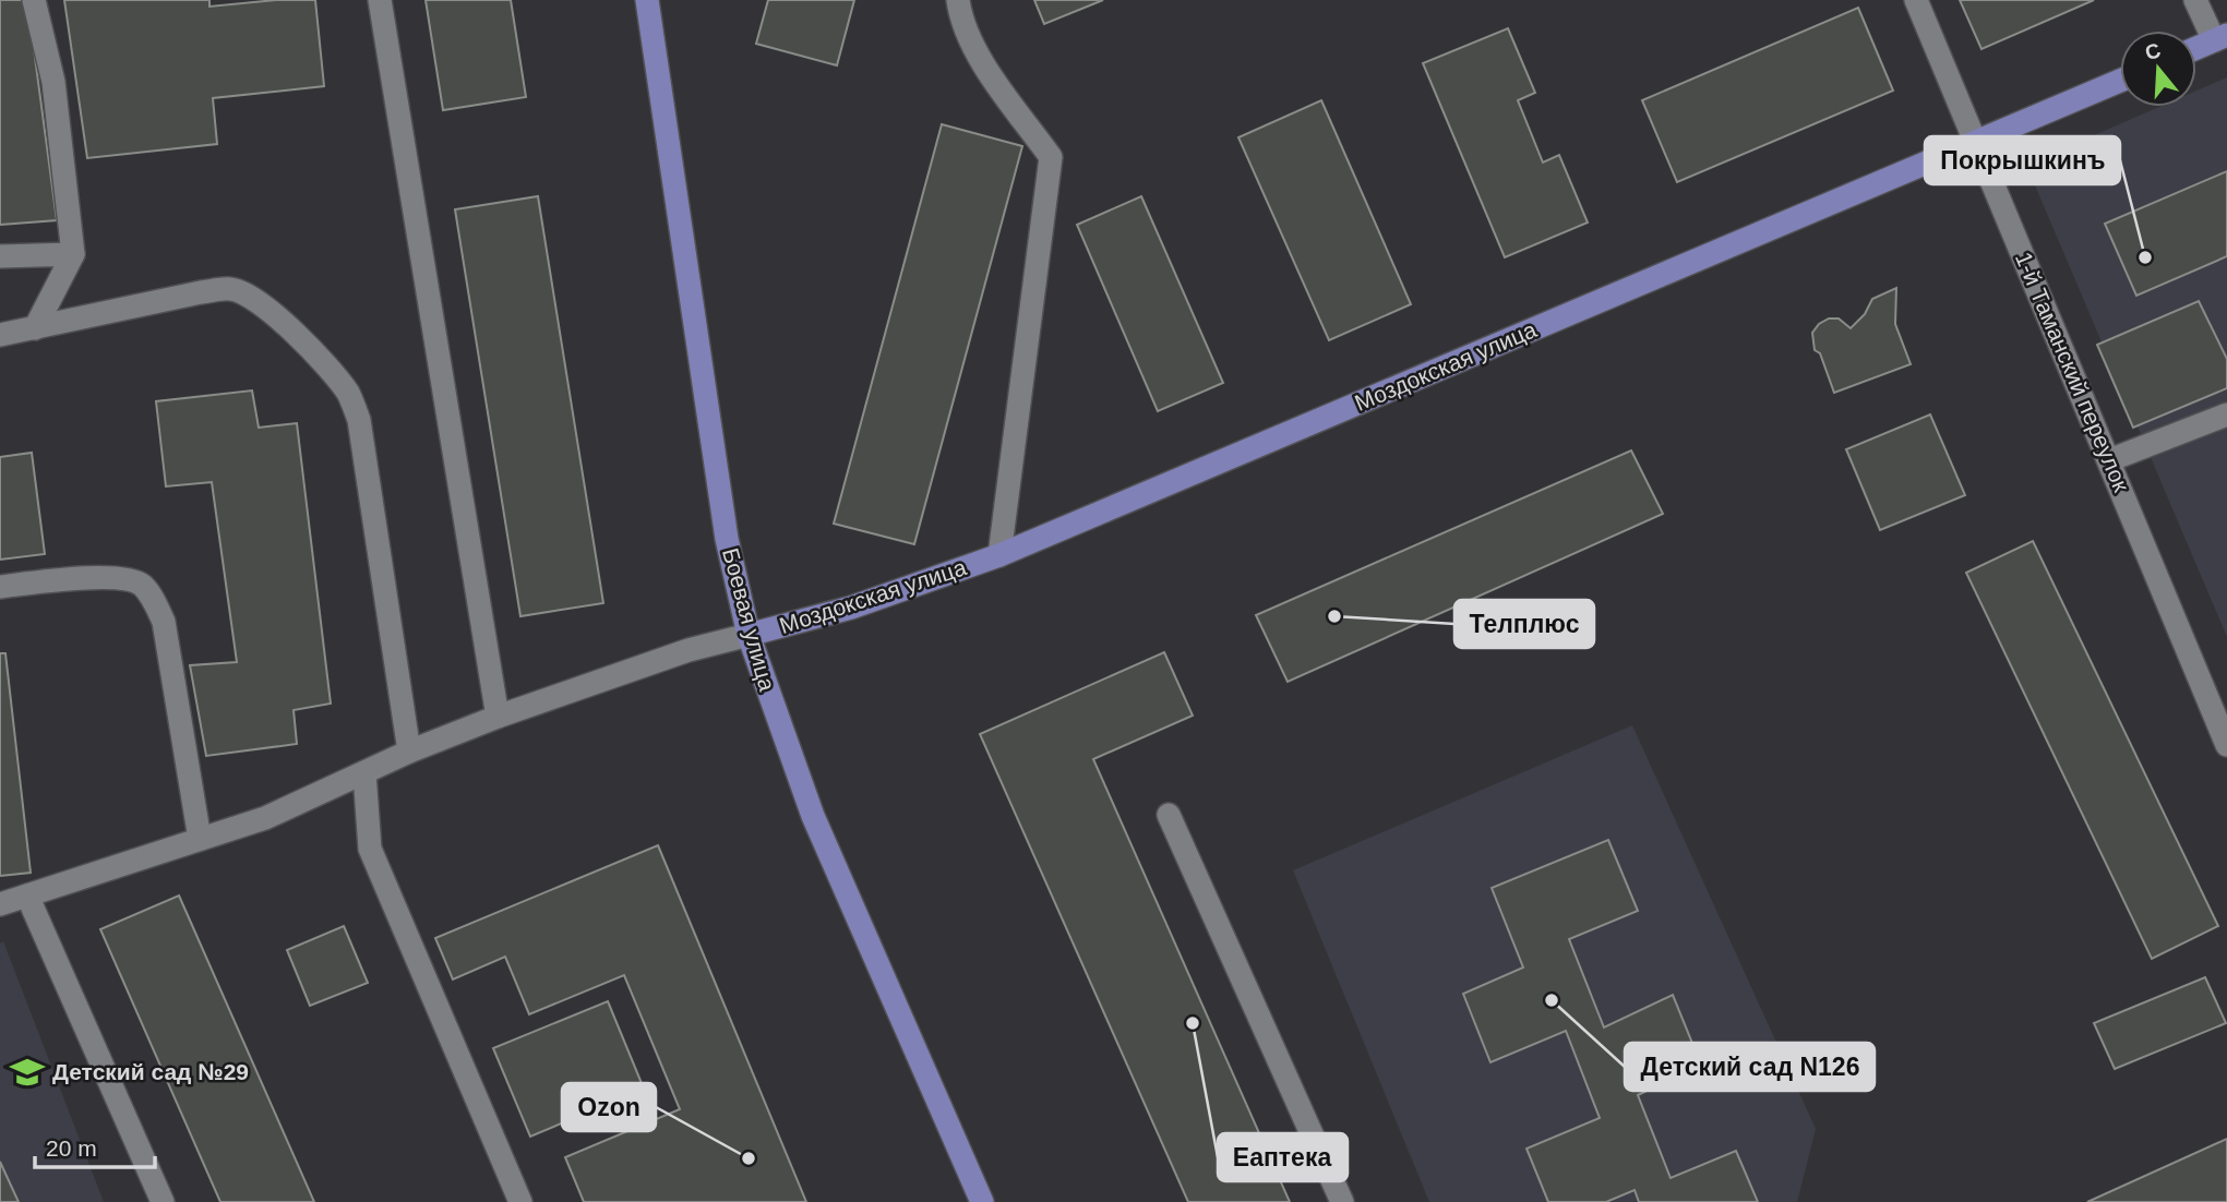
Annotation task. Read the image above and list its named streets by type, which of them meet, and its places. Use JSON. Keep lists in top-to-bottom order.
{
  "streets": {
    "main road": ["Моздокская улица", "Боевая улица"],
    "street": ["1-й Таманский переулок"]
  },
  "crossings": [
    ["Моздокская улица", "1-й Таманский переулок"],
    ["Моздокская улица", "Боевая улица"]
  ],
  "places": {
    "other": [
      "Покрышкинъ",
      "Телплюс",
      "Детский сад N126",
      "Еаптека",
      "Ozon"
    ],
    "school or university": ["Детский сад №29"]
  },
  "scale_bar": "20 m",
  "north": "top"
}
